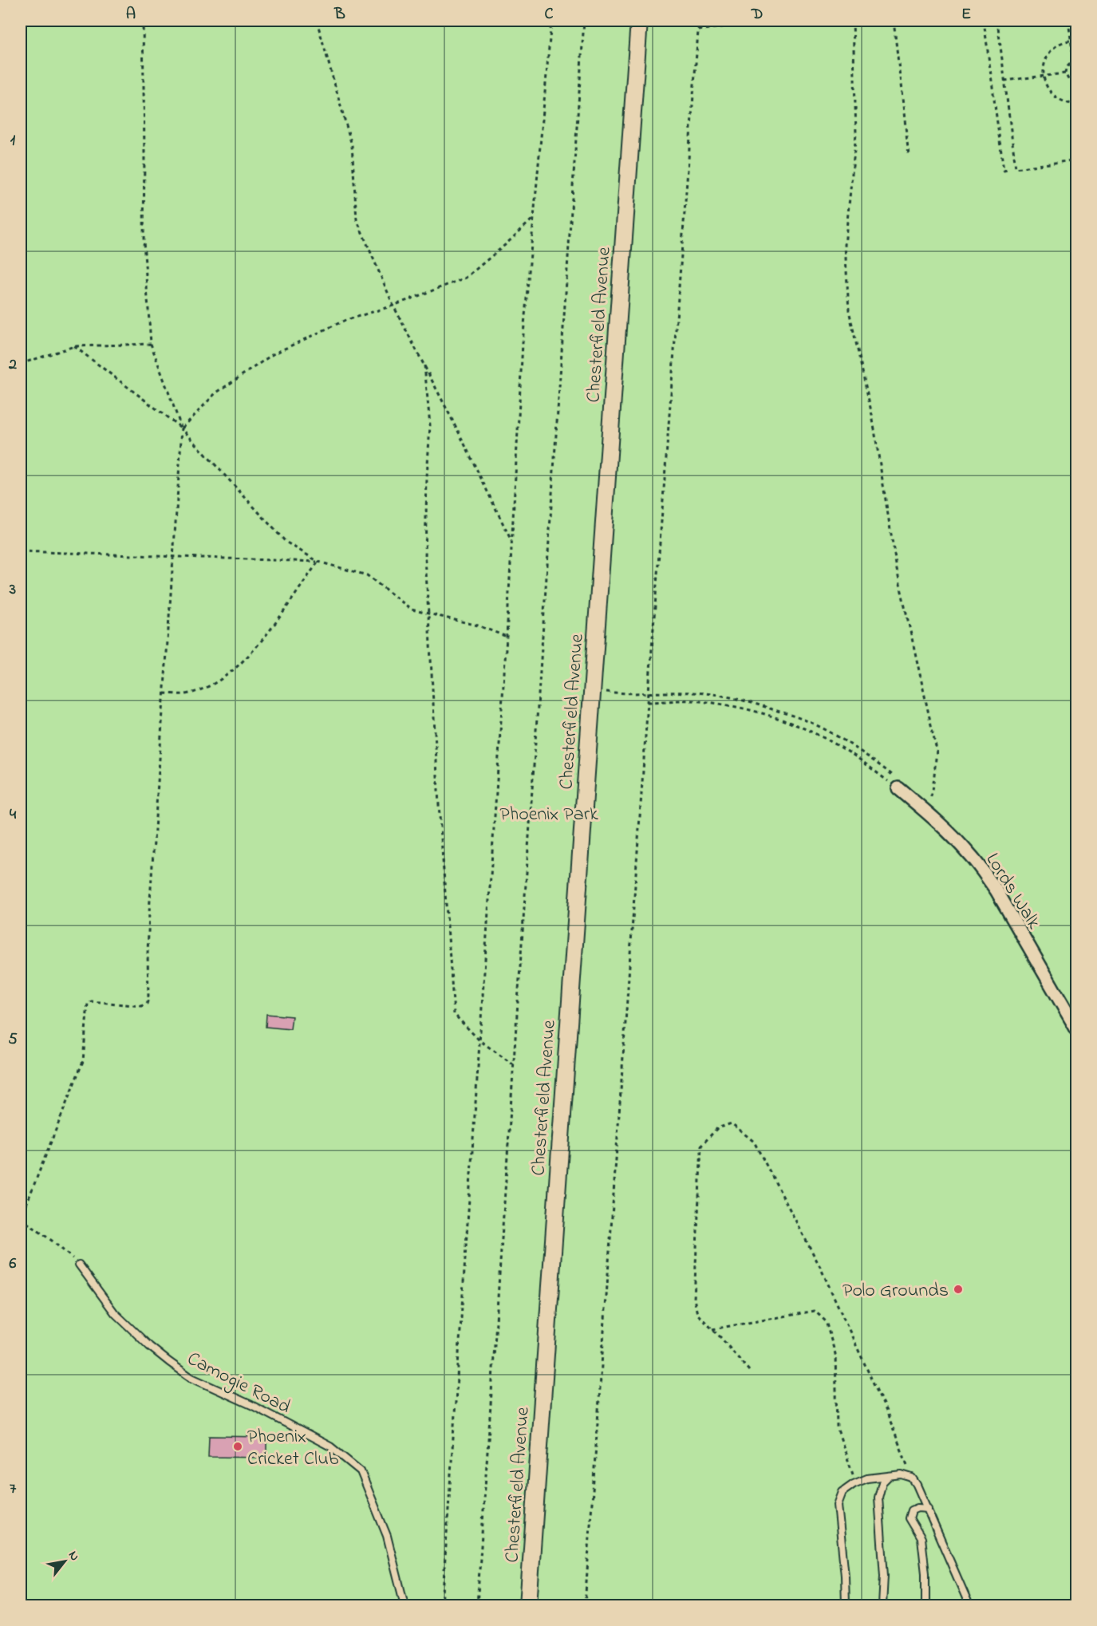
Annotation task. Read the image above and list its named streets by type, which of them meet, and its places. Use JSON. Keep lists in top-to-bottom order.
{
  "streets": {
    "street": ["Chesterfield Avenue", "Lords Walk"],
    "lane": ["Camogie Road"]
  },
  "parks": ["Phoenix Park"],
  "places": ["Polo Grounds", "Phoenix Cricket Club"],
  "north": "top right",
  "grid": {
    "columns": [
      "A",
      "B",
      "C",
      "D",
      "E"
    ],
    "rows": [
      "1",
      "2",
      "3",
      "4",
      "5",
      "6",
      "7"
    ]
  }
}
